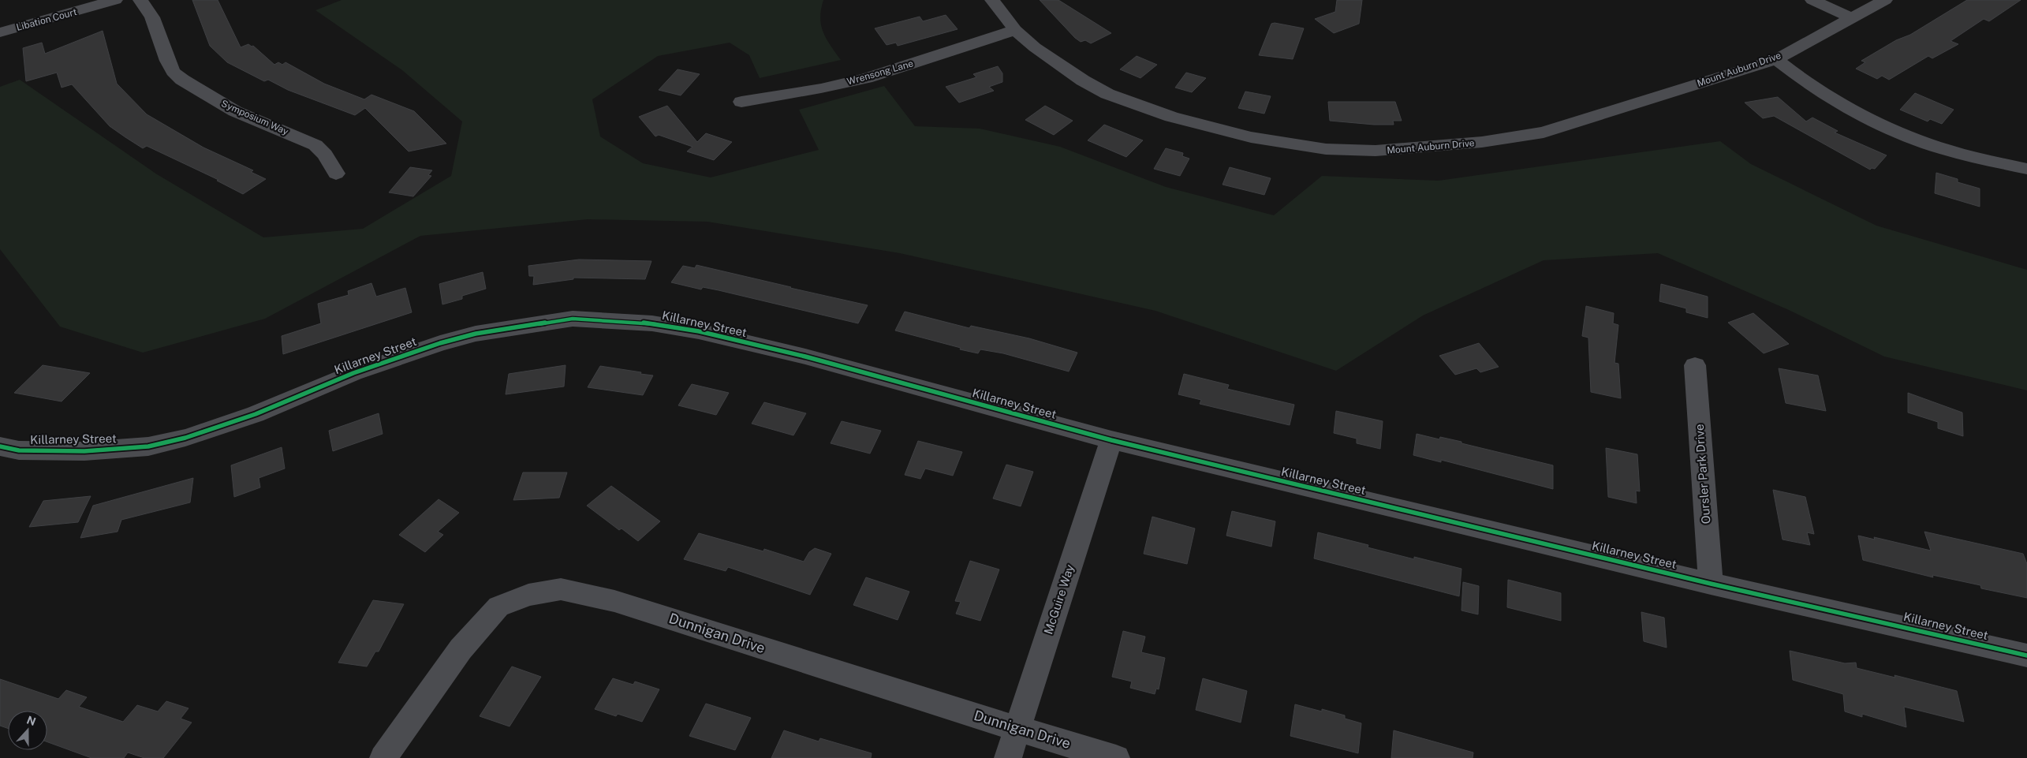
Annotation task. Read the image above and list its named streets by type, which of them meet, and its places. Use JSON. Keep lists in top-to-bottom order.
{
  "streets": {
    "street": [
      "Libation Court",
      "Mount Auburn Drive",
      "Wrensong Lane",
      "Symposium Way",
      "Killarney Street",
      "Oursler Park Drive",
      "McGuire Way",
      "Dunnigan Drive"
    ]
  },
  "crossings": [
    ["Mount Auburn Drive", "Wrensong Lane"],
    ["Killarney Street", "Oursler Park Drive"],
    ["Killarney Street", "McGuire Way"],
    ["McGuire Way", "Dunnigan Drive"]
  ],
  "north": "top"
}
